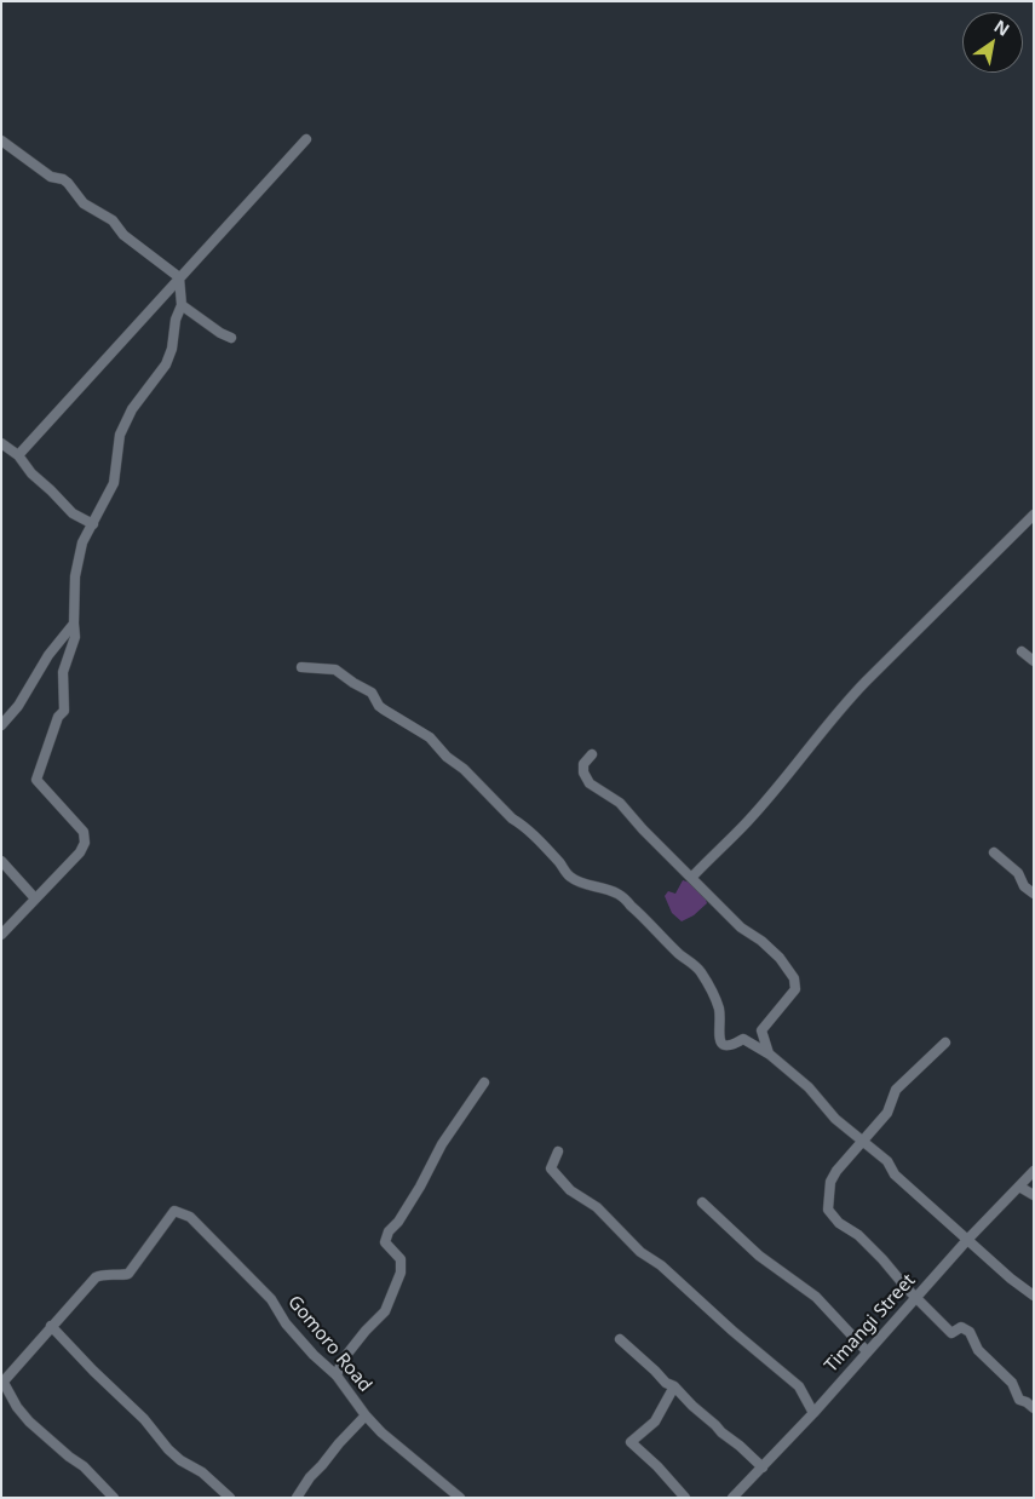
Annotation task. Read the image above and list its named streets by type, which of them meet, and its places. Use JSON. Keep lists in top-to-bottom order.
{
  "streets": {
    "street": ["Timangi Street", "Gomoro Road"]
  },
  "north": "top right"
}
